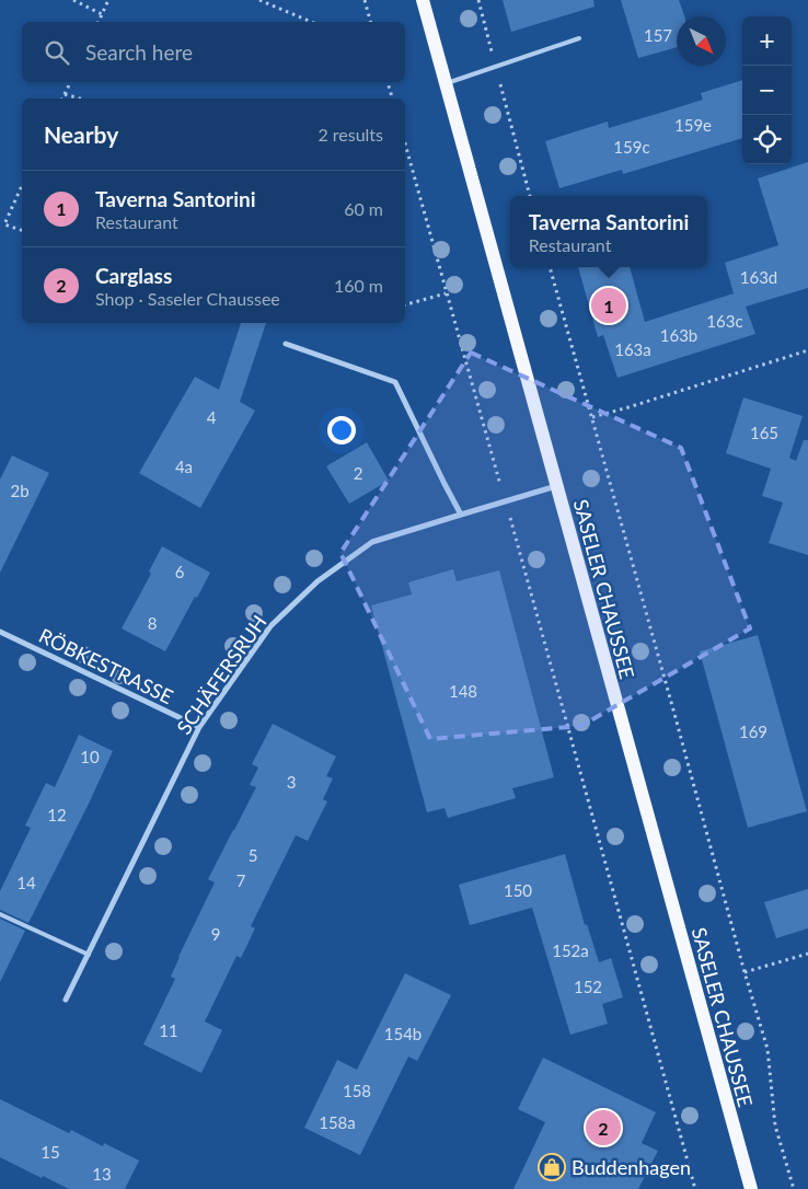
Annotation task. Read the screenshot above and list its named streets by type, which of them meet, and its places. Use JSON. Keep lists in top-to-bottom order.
{
  "streets": {
    "main road": ["SASELER CHAUSSEE"],
    "street": ["RÖBKESTRASSE", "SCHÄFERSRUH"]
  },
  "crossings": [
    ["SASELER CHAUSSEE", "SCHÄFERSRUH"],
    ["RÖBKESTRASSE", "SCHÄFERSRUH"]
  ],
  "places": {
    "shop": ["Buddenhagen"]
  },
  "house_numbers": [
    "157",
    "159e",
    "159c",
    "163d",
    "163c",
    "163b",
    "163a",
    "4",
    "165",
    "4a",
    "2",
    "2b",
    "6",
    "8",
    "148",
    "169",
    "10",
    "3",
    "12",
    "5",
    "7",
    "14",
    "150",
    "9",
    "152a",
    "152",
    "11",
    "154b",
    "158",
    "158a",
    "15",
    "13"
  ],
  "north": "bottom right",
  "page": {
    "map_buttons": ["+", "−"],
    "search": "Search here",
    "heading": ["Nearby", "2 results"],
    "list": [
      {
        "mark": "1",
        "name": "Taverna Santorini",
        "note": "Restaurant",
        "value": "60 m"
      },
      {
        "mark": "2",
        "name": "Carglass",
        "note": "Shop · Saseler Chaussee",
        "value": "160 m"
      }
    ],
    "popup": ["Taverna Santorini", "Restaurant"],
    "pins": ["1", "2"]
  }
}
